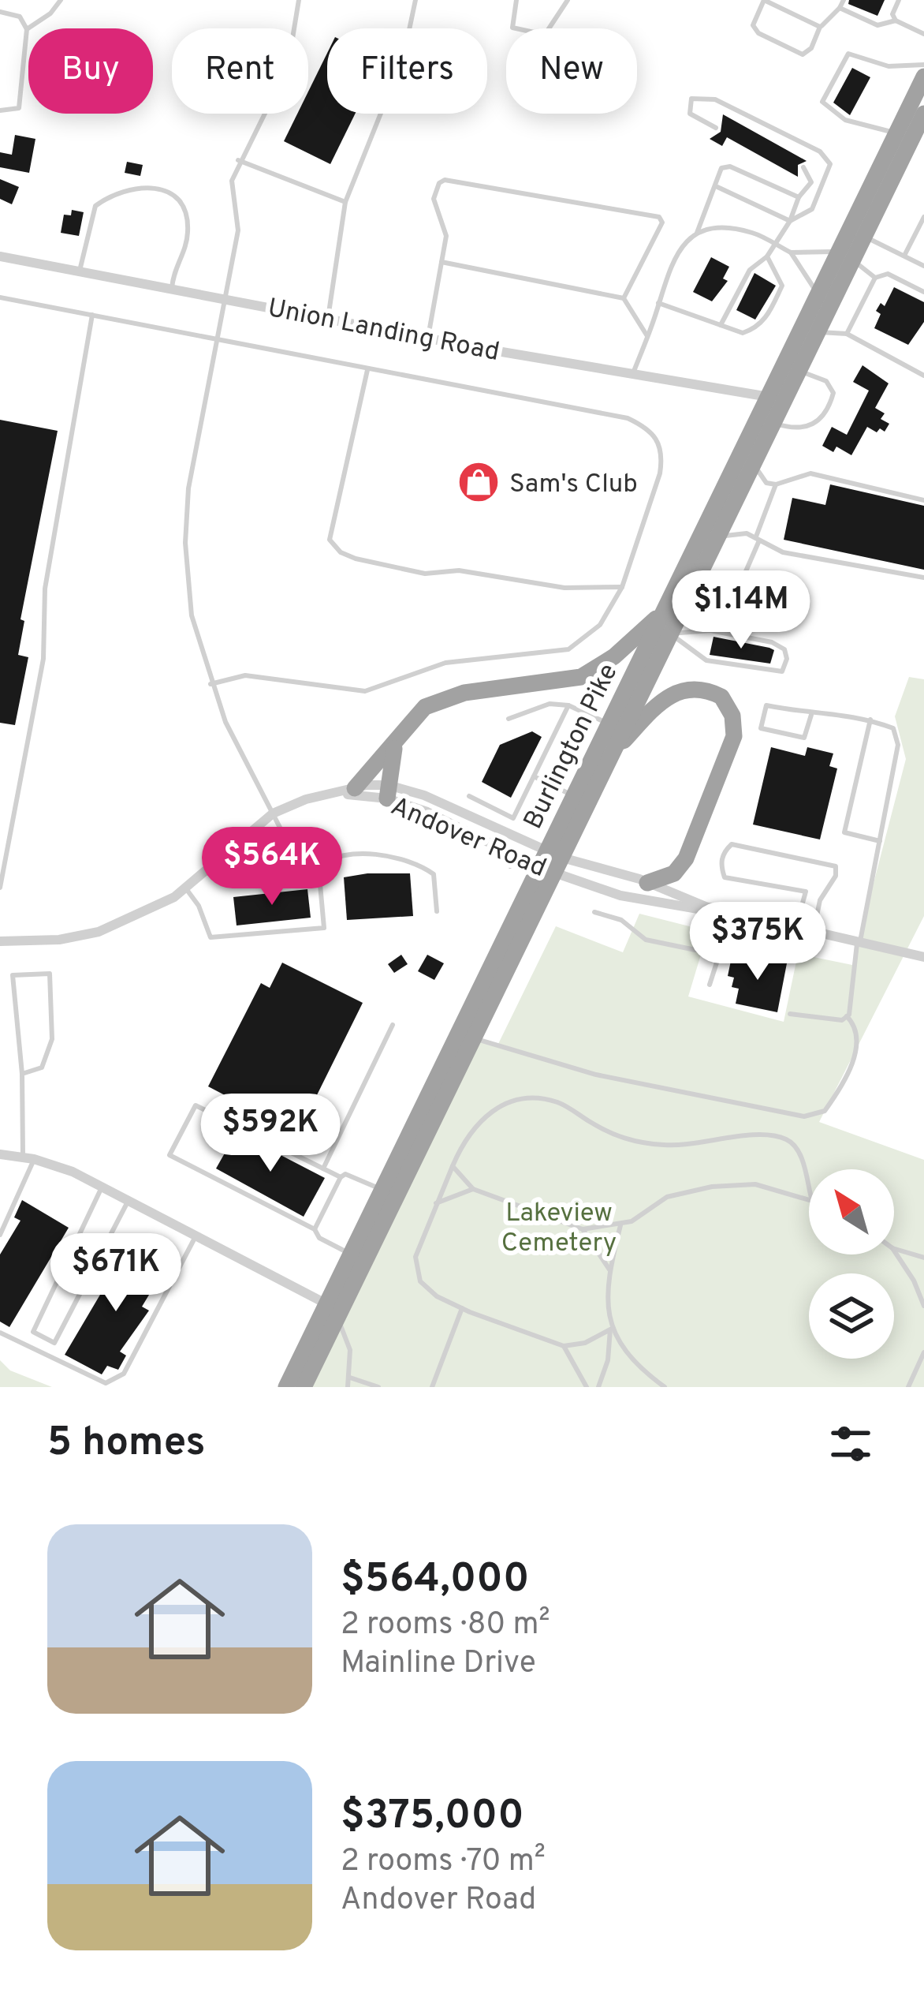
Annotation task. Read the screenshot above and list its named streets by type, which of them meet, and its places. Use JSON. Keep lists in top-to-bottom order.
{
  "streets": {
    "highway": ["Burlington Pike"],
    "street": ["Union Landing Road", "Andover Road"]
  },
  "crossings": [
    ["Union Landing Road", "Burlington Pike"],
    ["Burlington Pike", "Andover Road"]
  ],
  "parks": ["Lakeview Cemetery"],
  "places": {
    "shop": ["Sam's Club"]
  },
  "north": "top left",
  "page": {
    "chip": [
      "Buy",
      "Rent",
      "Filters",
      "New"
    ],
    "price": [
      "$1.14M",
      "$564K",
      "$375K",
      "$592K",
      "$671K"
    ],
    "heading": "5 homes",
    "list": [
      {
        "name": "$564,000",
        "note": "2 rooms · 80 m² · Mainline Drive"
      },
      {
        "name": "$375,000",
        "note": "2 rooms · 70 m² · Andover Road"
      }
    ]
  }
}
